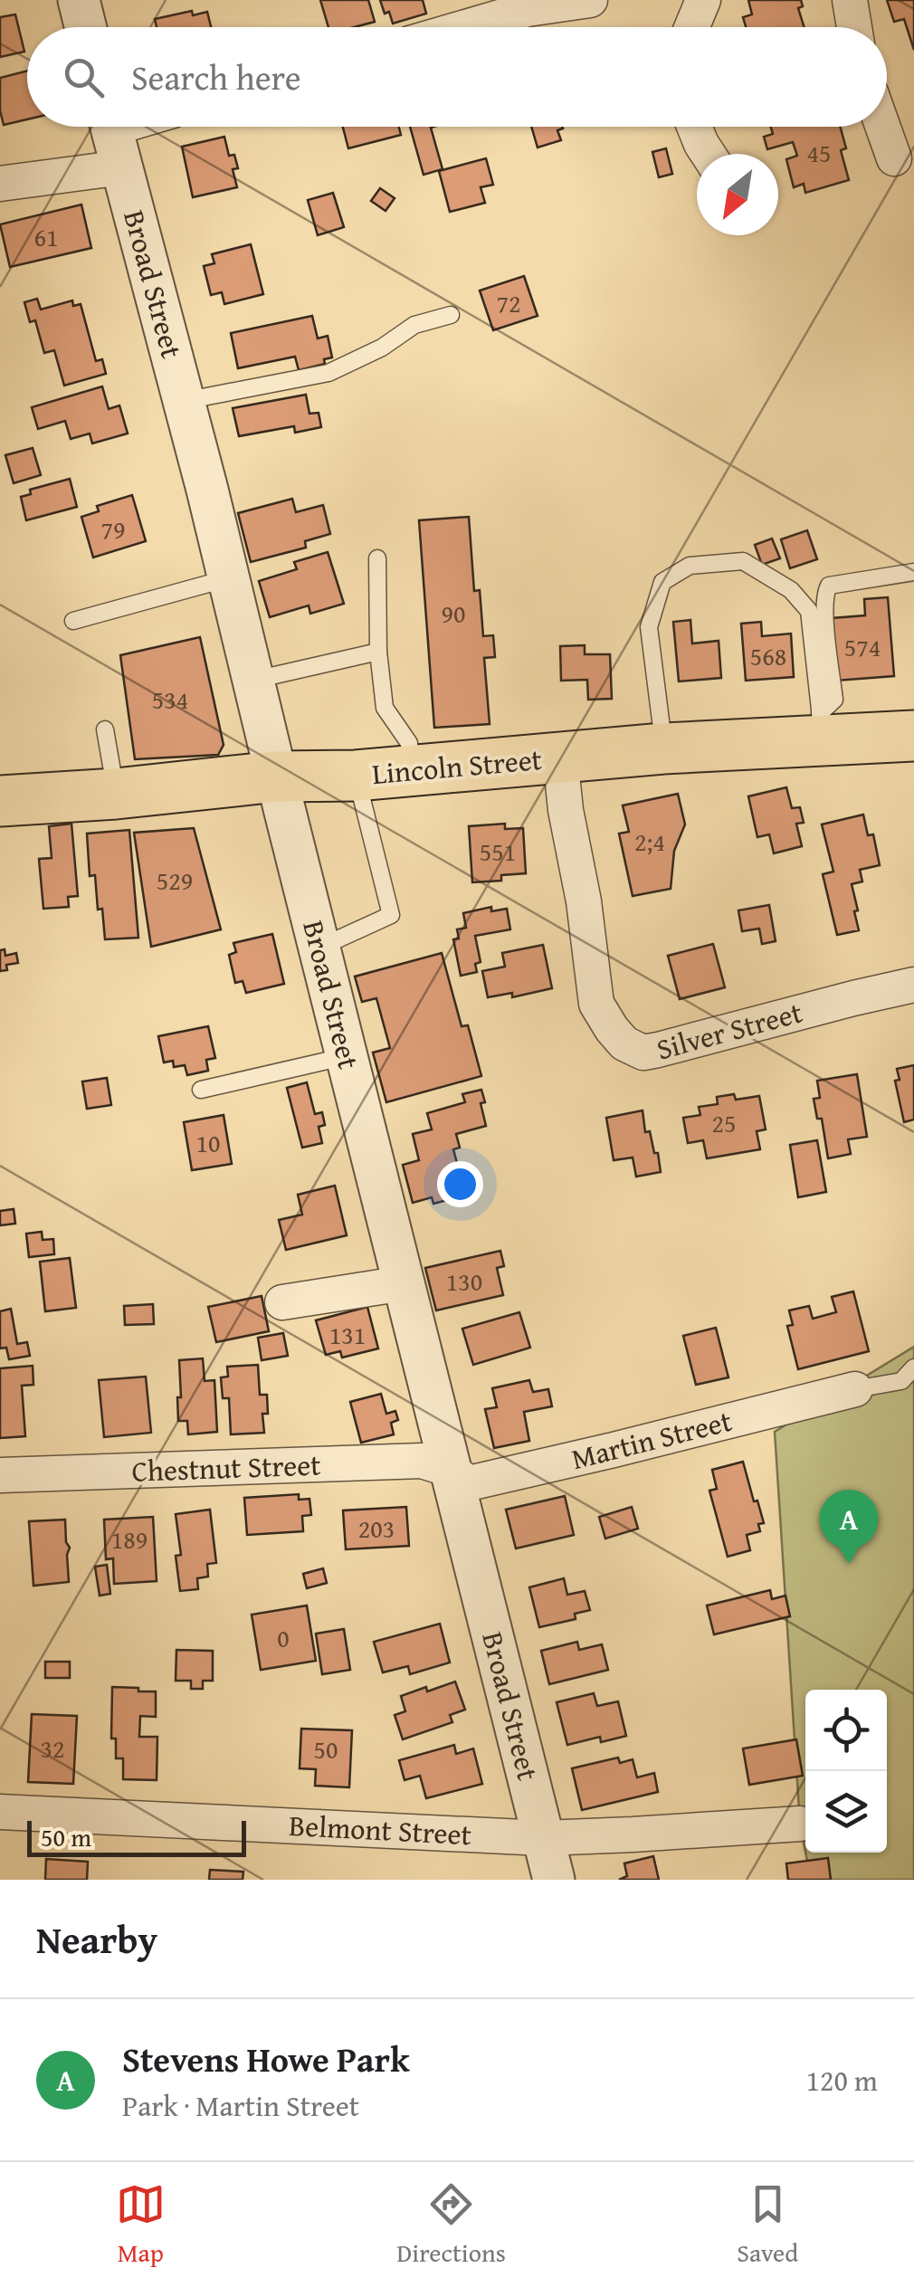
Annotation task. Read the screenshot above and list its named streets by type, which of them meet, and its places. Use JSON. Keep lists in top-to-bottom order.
{
  "streets": {
    "main road": ["Lincoln Street"],
    "street": [
      "Broad Street",
      "Silver Street",
      "Martin Street",
      "Chestnut Street",
      "Belmont Street"
    ]
  },
  "crossings": [
    ["Broad Street", "Lincoln Street"],
    ["Broad Street", "Martin Street"],
    ["Broad Street", "Chestnut Street"],
    ["Broad Street", "Belmont Street"],
    ["Lincoln Street", "Silver Street"],
    ["Martin Street", "Chestnut Street"]
  ],
  "house_numbers": [
    "45",
    "61",
    "72",
    "79",
    "90",
    "574",
    "568",
    "534",
    "2;4",
    "551",
    "529",
    "25",
    "10",
    "130",
    "131",
    "203",
    "189",
    "0",
    "32",
    "50"
  ],
  "scale_bar": "50 m",
  "north": "bottom left",
  "page": {
    "search": "Search here",
    "pins": "A",
    "scale": "50 m",
    "heading": "Nearby",
    "list": [
      {
        "mark": "A",
        "name": "Stevens Howe Park",
        "note": "Park · Martin Street",
        "value": "120 m"
      }
    ],
    "nav": ["Map", "Directions", "Saved"]
  }
}
